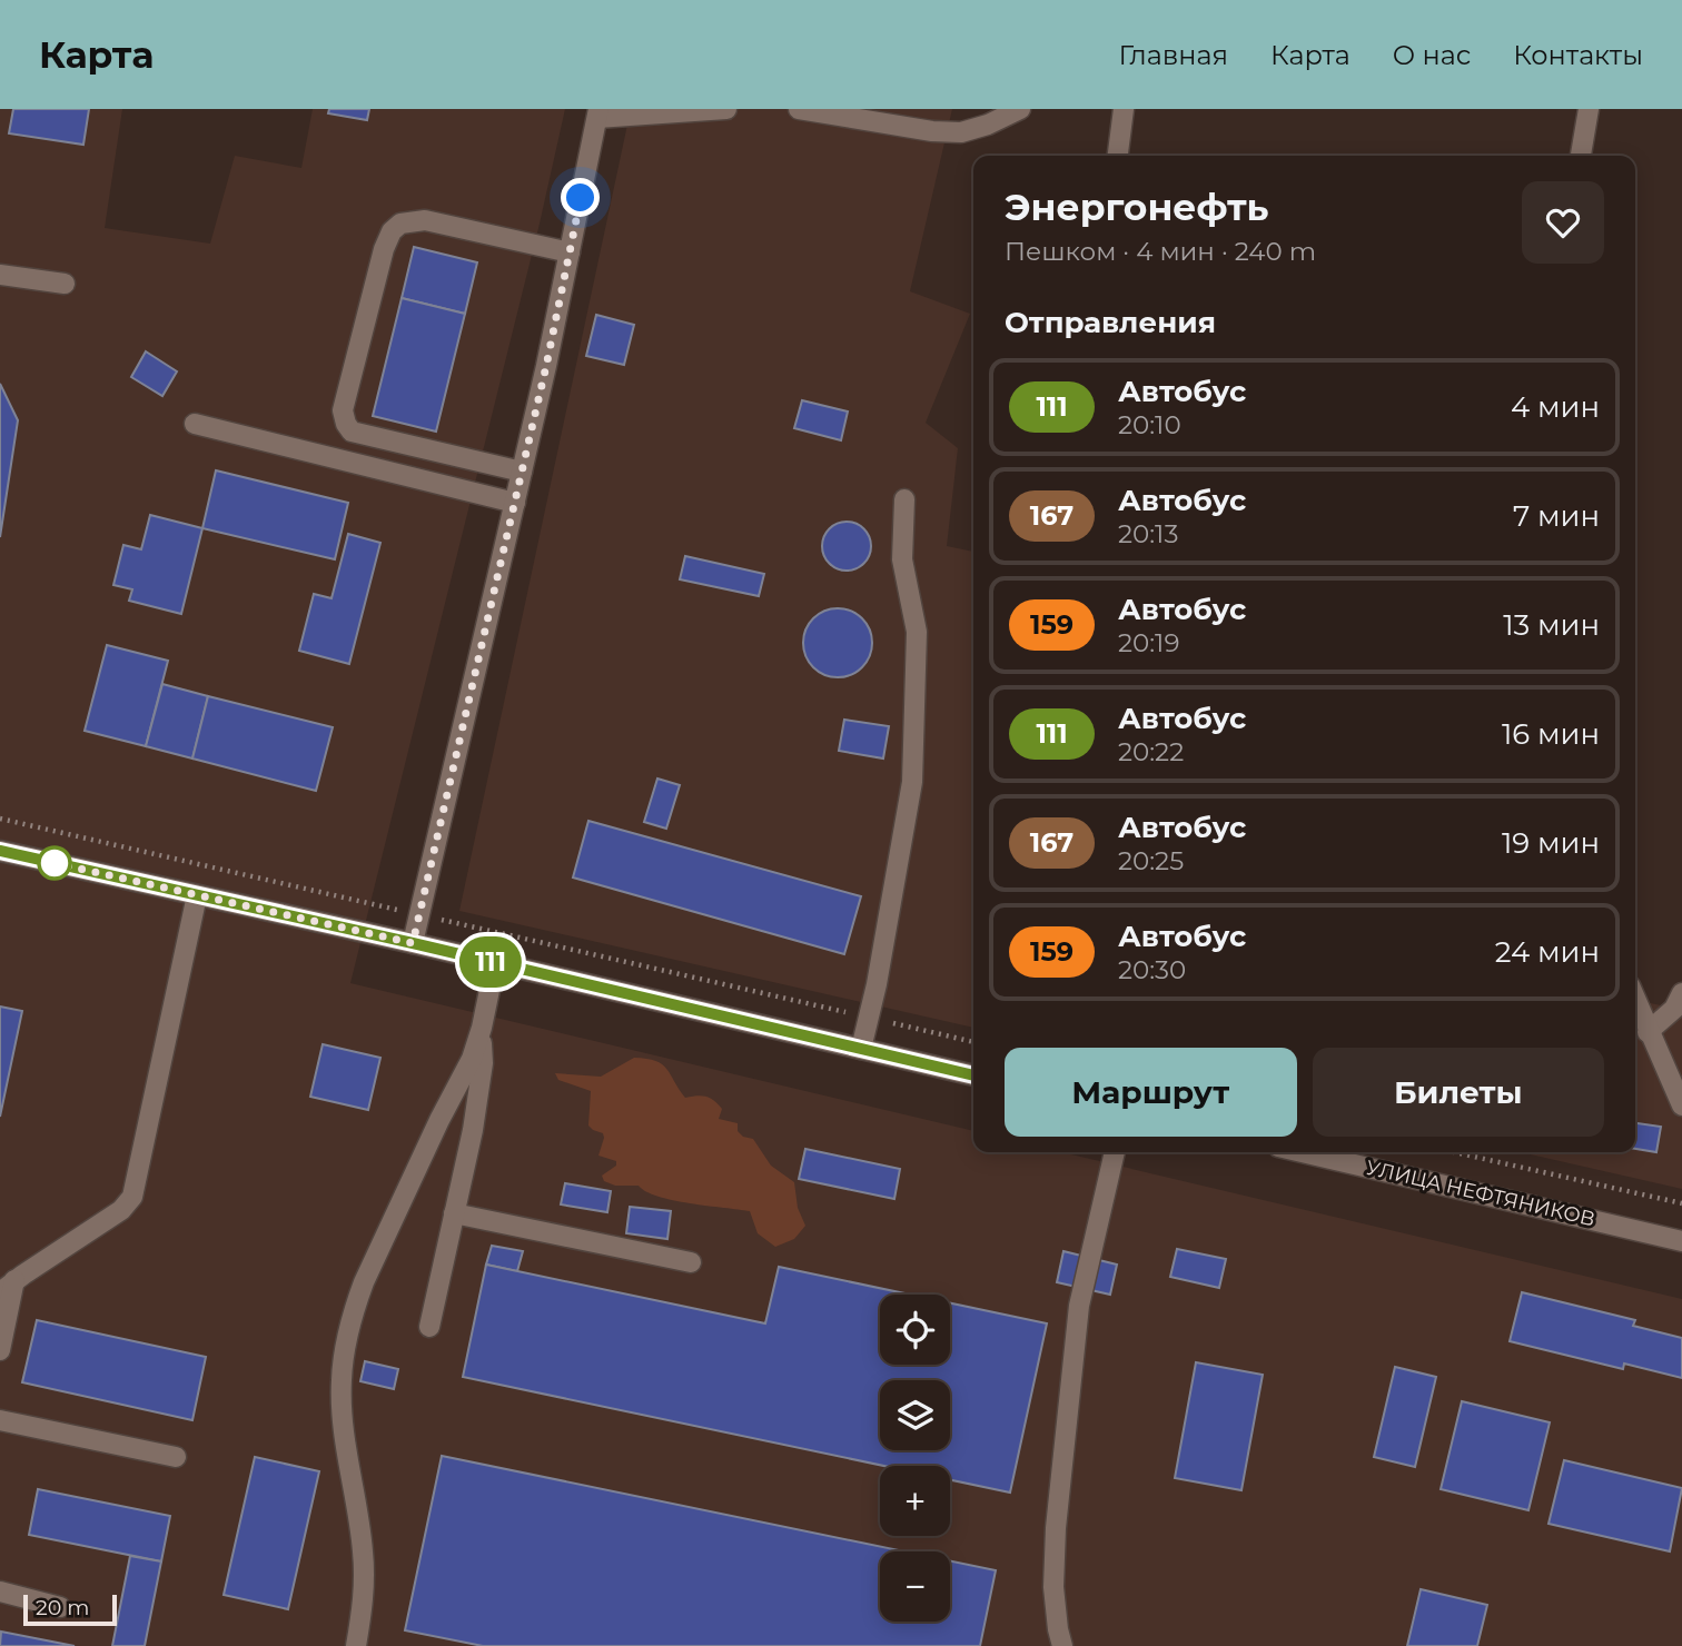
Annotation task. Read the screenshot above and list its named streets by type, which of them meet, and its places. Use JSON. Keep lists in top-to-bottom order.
{
  "streets": {
    "street": ["УЛИЦА НЕФТЯНИКОВ"]
  },
  "lines": ["bus line 111"],
  "scale_bar": "20 m",
  "page": {
    "header": "Карта",
    "nav": [
      "Главная",
      "Карта",
      "О нас",
      "Контакты"
    ],
    "on_map": "111",
    "heading": [
      ["Энергонефть", "Пешком · 4 мин · 240 m"],
      "Отправления"
    ],
    "list": [
      {
        "mark": "111",
        "name": "Автобус",
        "note": "20:10",
        "value": "4 мин"
      },
      {
        "mark": "167",
        "name": "Автобус",
        "note": "20:13",
        "value": "7 мин"
      },
      {
        "mark": "159",
        "name": "Автобус",
        "note": "20:19",
        "value": "13 мин"
      },
      {
        "mark": "111",
        "name": "Автобус",
        "note": "20:22",
        "value": "16 мин"
      },
      {
        "mark": "167",
        "name": "Автобус",
        "note": "20:25",
        "value": "19 мин"
      },
      {
        "mark": "159",
        "name": "Автобус",
        "note": "20:30",
        "value": "24 мин"
      }
    ],
    "buttons": ["Маршрут", "Билеты"],
    "map_buttons": ["+", "−"],
    "scale": "20 m"
  }
}
